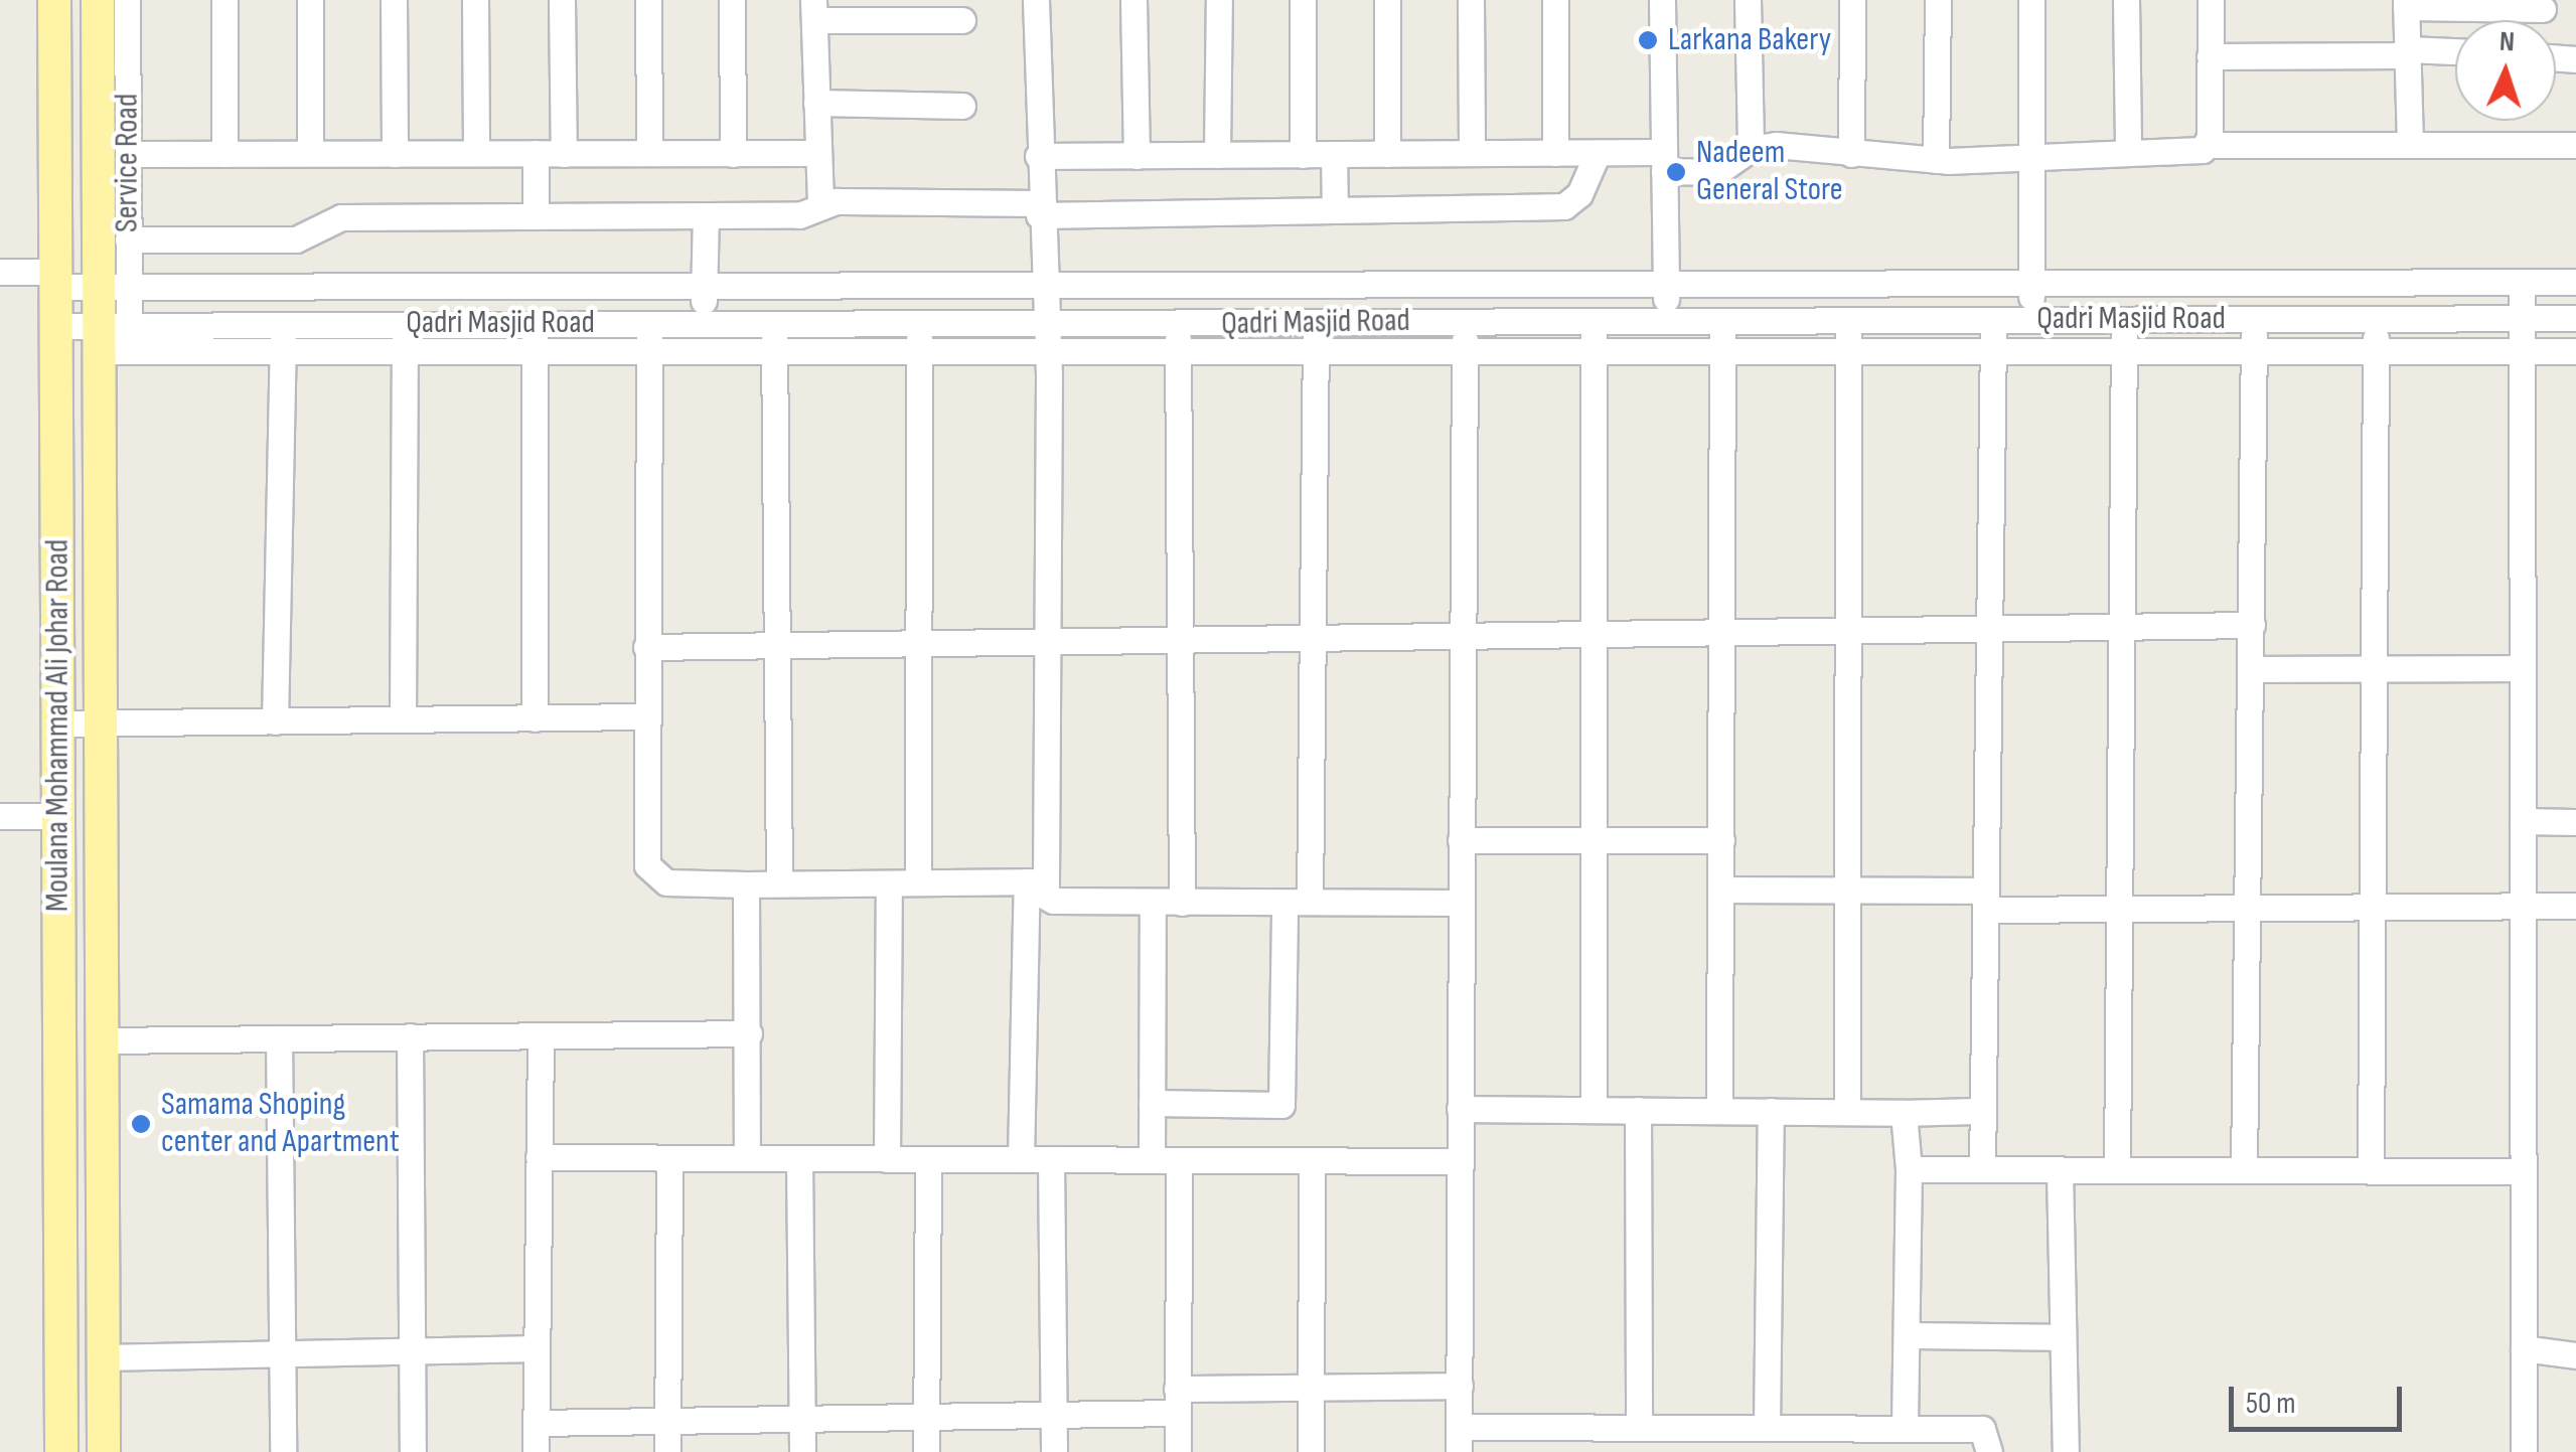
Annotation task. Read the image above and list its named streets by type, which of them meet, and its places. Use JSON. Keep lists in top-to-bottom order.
{
  "streets": {
    "main road": ["Moulana Mohammad Ali Johar Road"],
    "street": ["Service Road", "Qadri Masjid Road"]
  },
  "crossings": [
    ["Service Road", "Qadri Masjid Road"],
    ["Service Road", "Moulana Mohammad Ali Johar Road"],
    ["Qadri Masjid Road", "Moulana Mohammad Ali Johar Road"]
  ],
  "places": ["Larkana Bakery", "Nadeem General Store", "Samama Shoping center and Apartment"],
  "scale_bar": "50 m",
  "north": "top"
}
